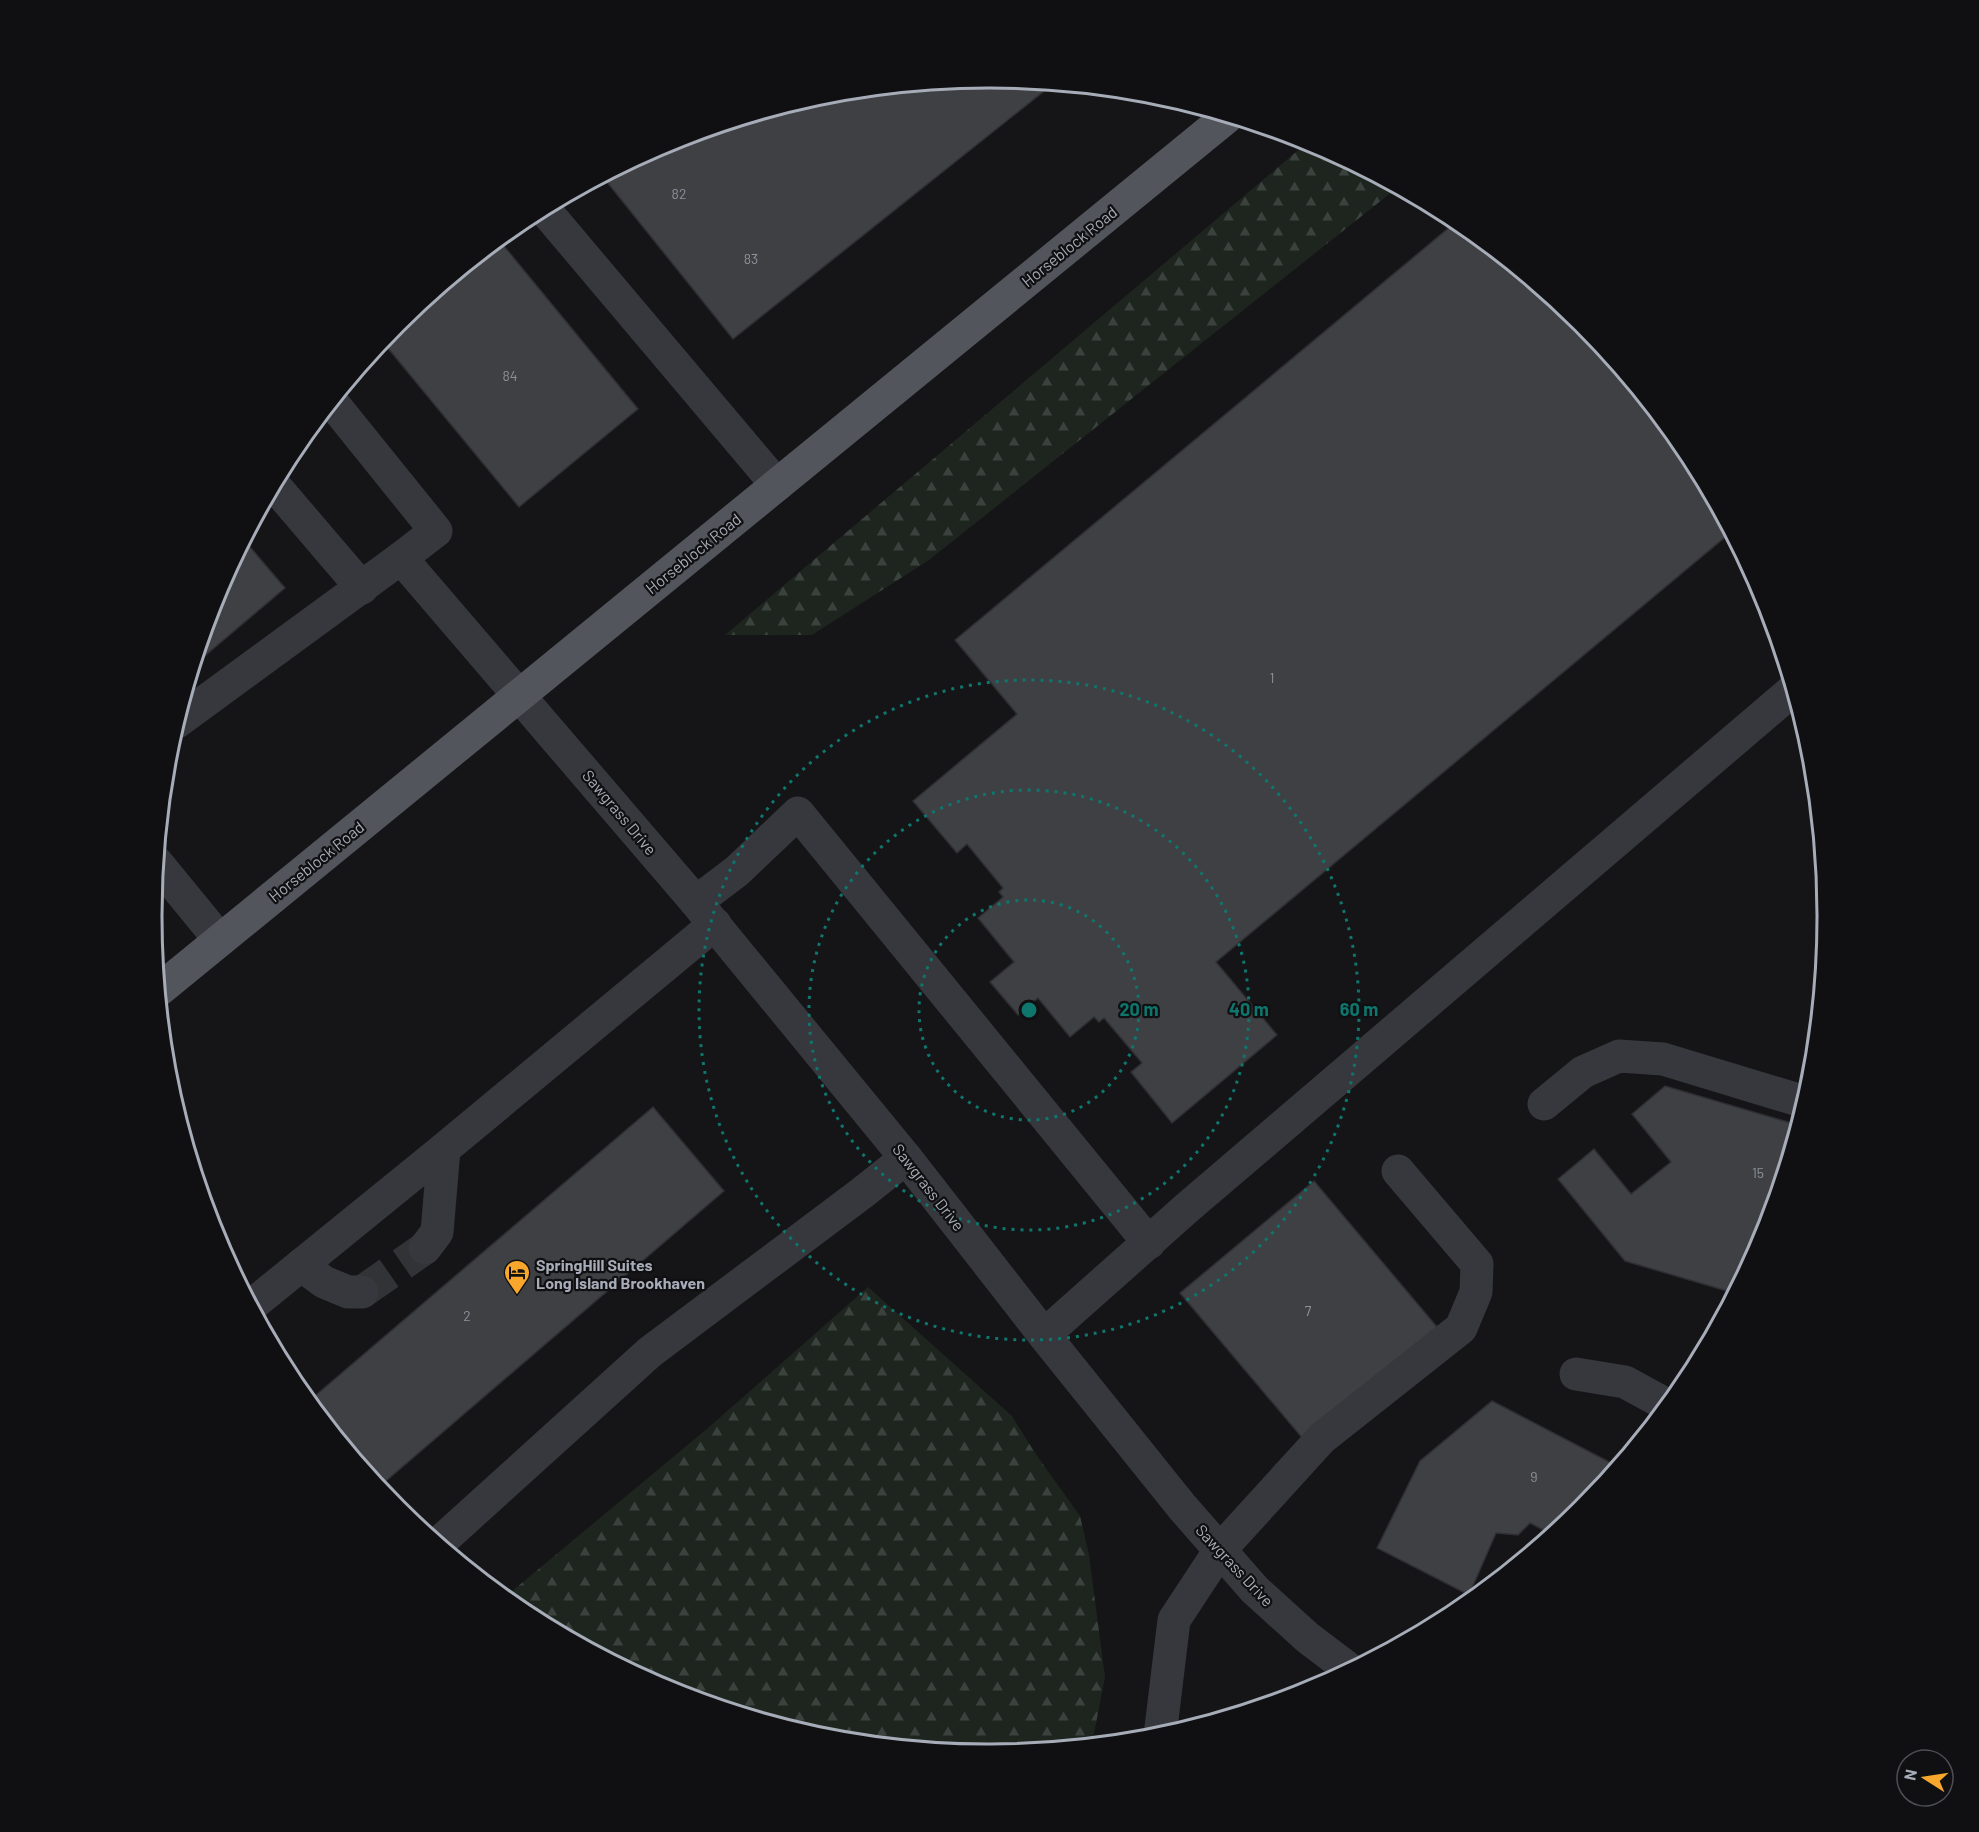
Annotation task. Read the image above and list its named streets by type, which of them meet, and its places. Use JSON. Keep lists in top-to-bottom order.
{
  "streets": {
    "main road": ["Horseblock Road"],
    "street": ["Sawgrass Drive"]
  },
  "crossings": [
    ["Horseblock Road", "Sawgrass Drive"]
  ],
  "places": {
    "hotel": ["SpringHill Suites Long Island Brookhaven"]
  },
  "house_numbers": [
    "82",
    "83",
    "84",
    "1",
    "15",
    "7",
    "2",
    "9"
  ],
  "north": "left",
  "rings": ["20 m", "40 m", "60 m"]
}
